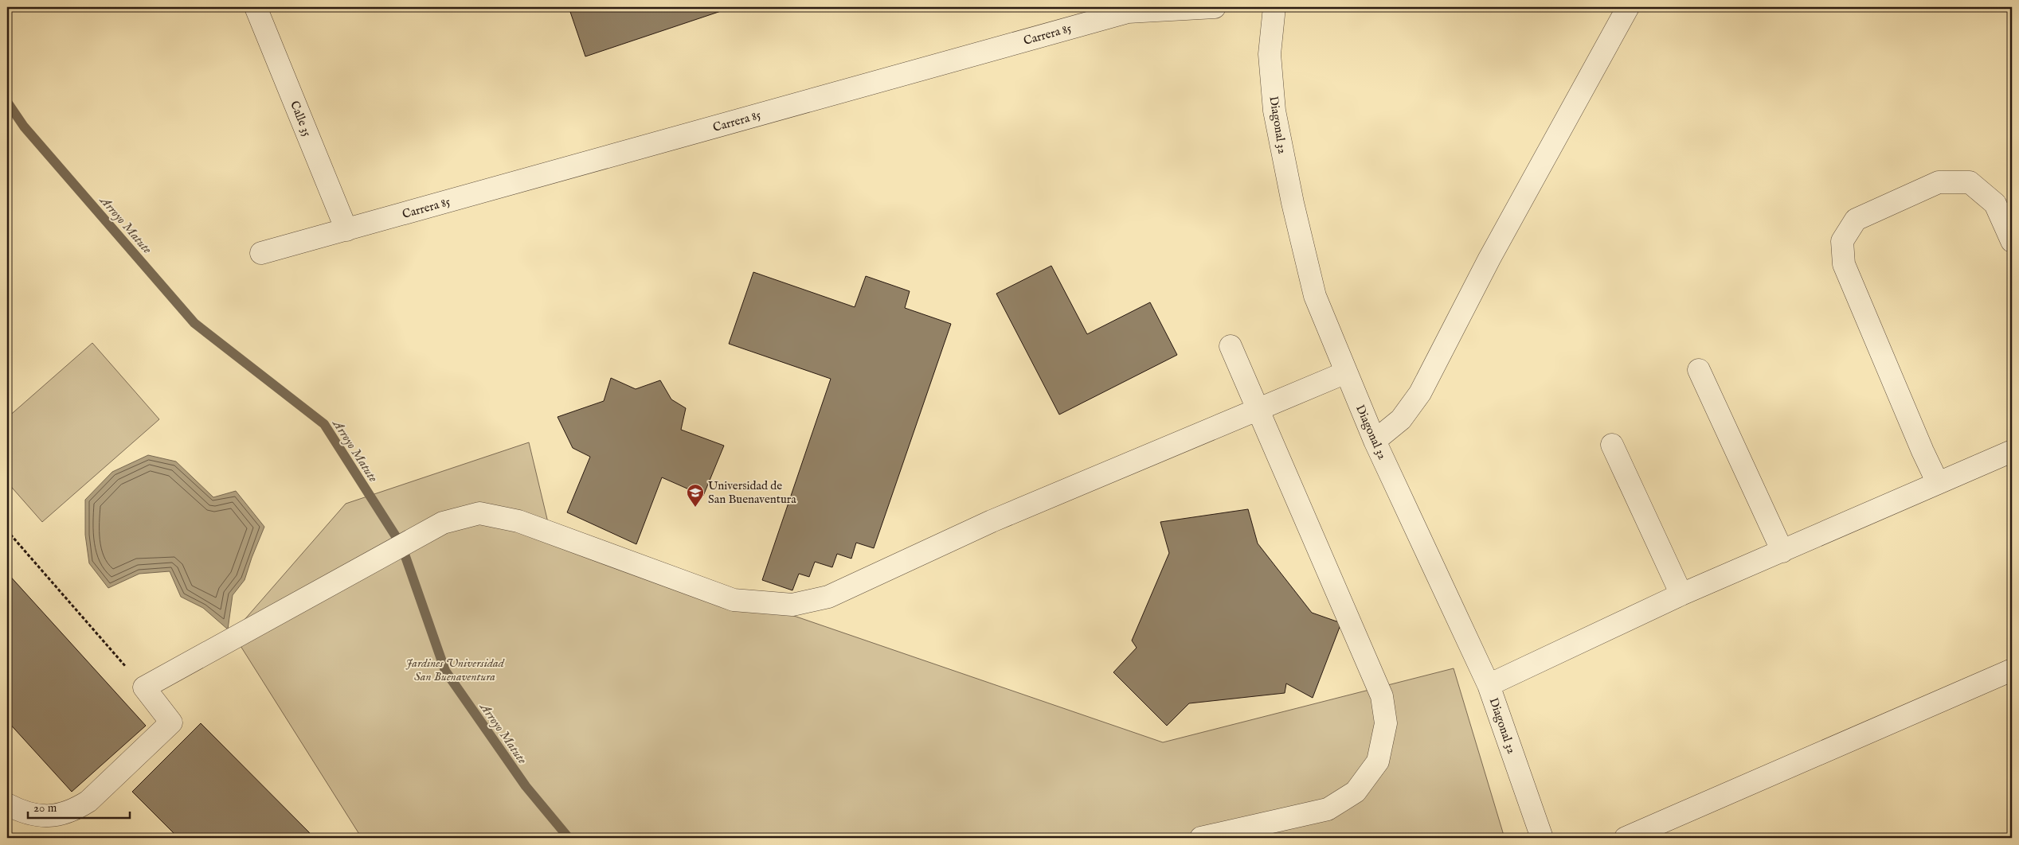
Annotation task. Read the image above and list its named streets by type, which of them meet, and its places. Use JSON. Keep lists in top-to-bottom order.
{
  "streets": {
    "street": ["Carrera 85", "Calle 35", "Diagonal 32"]
  },
  "crossings": [
    ["Carrera 85", "Calle 35"]
  ],
  "water": ["Arroyo Matute"],
  "parks": ["Jardines Universidad San Buenaventura"],
  "places": {
    "school or university": ["Universidad de San Buenaventura"]
  },
  "scale_bar": "20 m"
}
